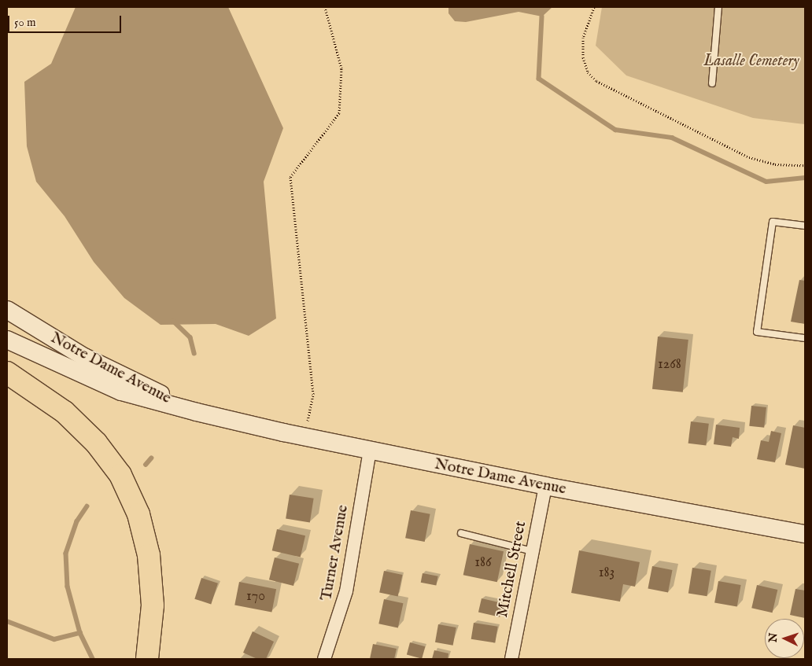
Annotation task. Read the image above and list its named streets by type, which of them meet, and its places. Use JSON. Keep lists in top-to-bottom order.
{
  "streets": {
    "main road": ["Notre Dame Avenue"],
    "street": ["Turner Avenue", "Mitchell Street"]
  },
  "crossings": [
    ["Notre Dame Avenue", "Turner Avenue"],
    ["Notre Dame Avenue", "Mitchell Street"]
  ],
  "parks": ["Lasalle Cemetery"],
  "house_numbers": [
    "1268",
    "186",
    "183",
    "170"
  ],
  "scale_bar": "50 m",
  "north": "left"
}
